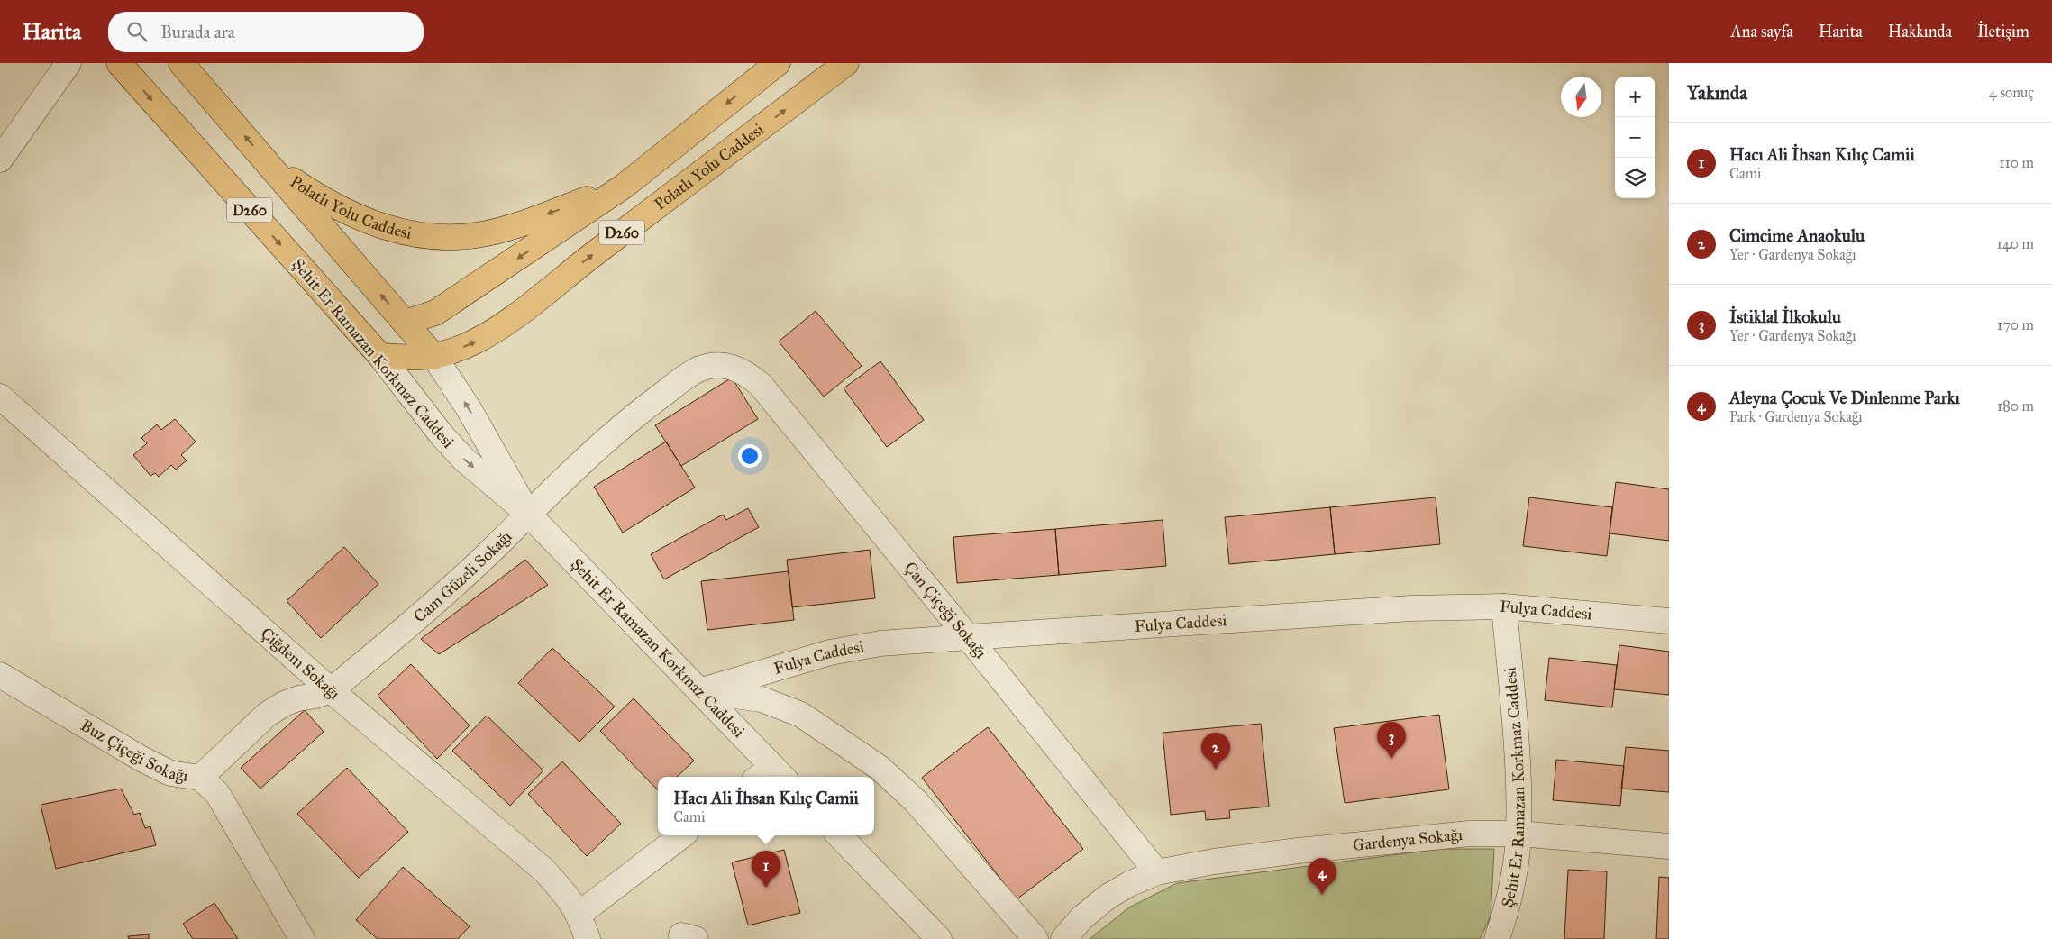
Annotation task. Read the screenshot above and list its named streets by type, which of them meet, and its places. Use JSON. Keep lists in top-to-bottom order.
{
  "streets": {
    "main road": ["Polatlı Yolu Caddesi", "D260", "Şehit Er Ramazan Korkmaz Caddesi"],
    "street": [
      "Cam Güzeli Sokağı",
      "Çan Çiçeği Sokağı",
      "Fulya Caddesi",
      "Çiğdem Sokağı",
      "Buz Çiçeği Sokağı",
      "Gardenya Sokağı"
    ]
  },
  "crossings": [
    ["Polatlı Yolu Caddesi", "Şehit Er Ramazan Korkmaz Caddesi"],
    ["Şehit Er Ramazan Korkmaz Caddesi", "Cam Güzeli Sokağı"],
    ["Şehit Er Ramazan Korkmaz Caddesi", "Fulya Caddesi"],
    ["Şehit Er Ramazan Korkmaz Caddesi", "Gardenya Sokağı"],
    ["Cam Güzeli Sokağı", "Çan Çiçeği Sokağı"],
    ["Cam Güzeli Sokağı", "Çiğdem Sokağı"],
    ["Cam Güzeli Sokağı", "Buz Çiçeği Sokağı"],
    ["Çan Çiçeği Sokağı", "Fulya Caddesi"],
    ["Çan Çiçeği Sokağı", "Gardenya Sokağı"]
  ],
  "north": "bottom",
  "page": {
    "header": "Harita",
    "search": "Burada ara",
    "nav": [
      "Ana sayfa",
      "Harita",
      "Hakkında",
      "İletişim"
    ],
    "heading": ["Yakında", "4 sonuç"],
    "map_buttons": ["+", "−"],
    "list": [
      {
        "mark": "1",
        "name": "Hacı Ali İhsan Kılıç Camii",
        "note": "Cami",
        "value": "110 m"
      },
      {
        "mark": "2",
        "name": "Cimcime Anaokulu",
        "note": "Yer · Gardenya Sokağı",
        "value": "140 m"
      },
      {
        "mark": "3",
        "name": "İstiklal İlkokulu",
        "note": "Yer · Gardenya Sokağı",
        "value": "170 m"
      },
      {
        "mark": "4",
        "name": "Aleyna Çocuk Ve Dinlenme Parkı",
        "note": "Park · Gardenya Sokağı",
        "value": "180 m"
      }
    ],
    "pins": [
      "3",
      "2",
      "1",
      "4"
    ],
    "popup": ["Hacı Ali İhsan Kılıç Camii", "Cami"]
  }
}
